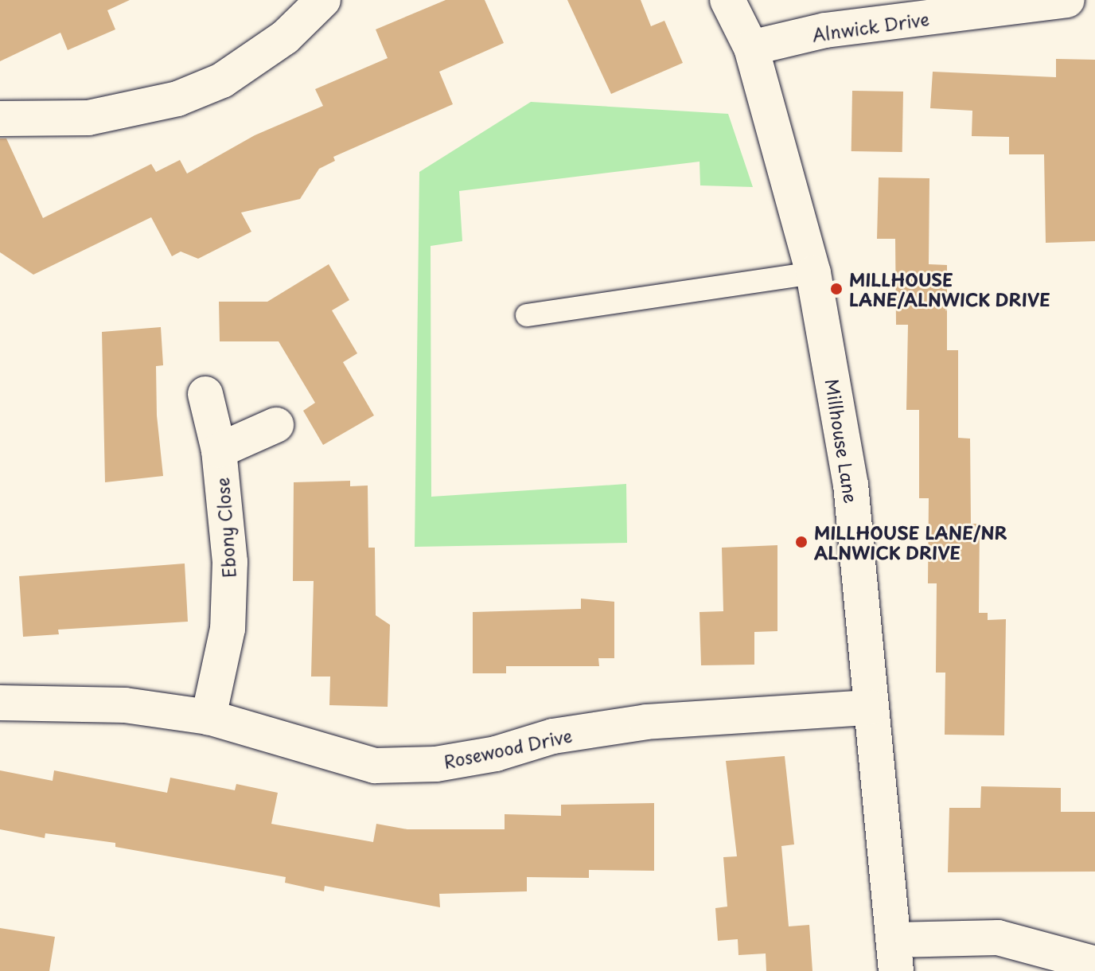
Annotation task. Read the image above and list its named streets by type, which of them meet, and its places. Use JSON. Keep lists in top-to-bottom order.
{
  "streets": {
    "street": [
      "Alnwick Drive",
      "Millhouse Lane",
      "Ebony Close",
      "Rosewood Drive"
    ]
  },
  "crossings": [
    ["Alnwick Drive", "Millhouse Lane"],
    ["Millhouse Lane", "Rosewood Drive"],
    ["Ebony Close", "Rosewood Drive"]
  ],
  "places": ["MILLHOUSE LANE/ALNWICK DRIVE", "MILLHOUSE LANE/NR ALNWICK DRIVE"]
}
